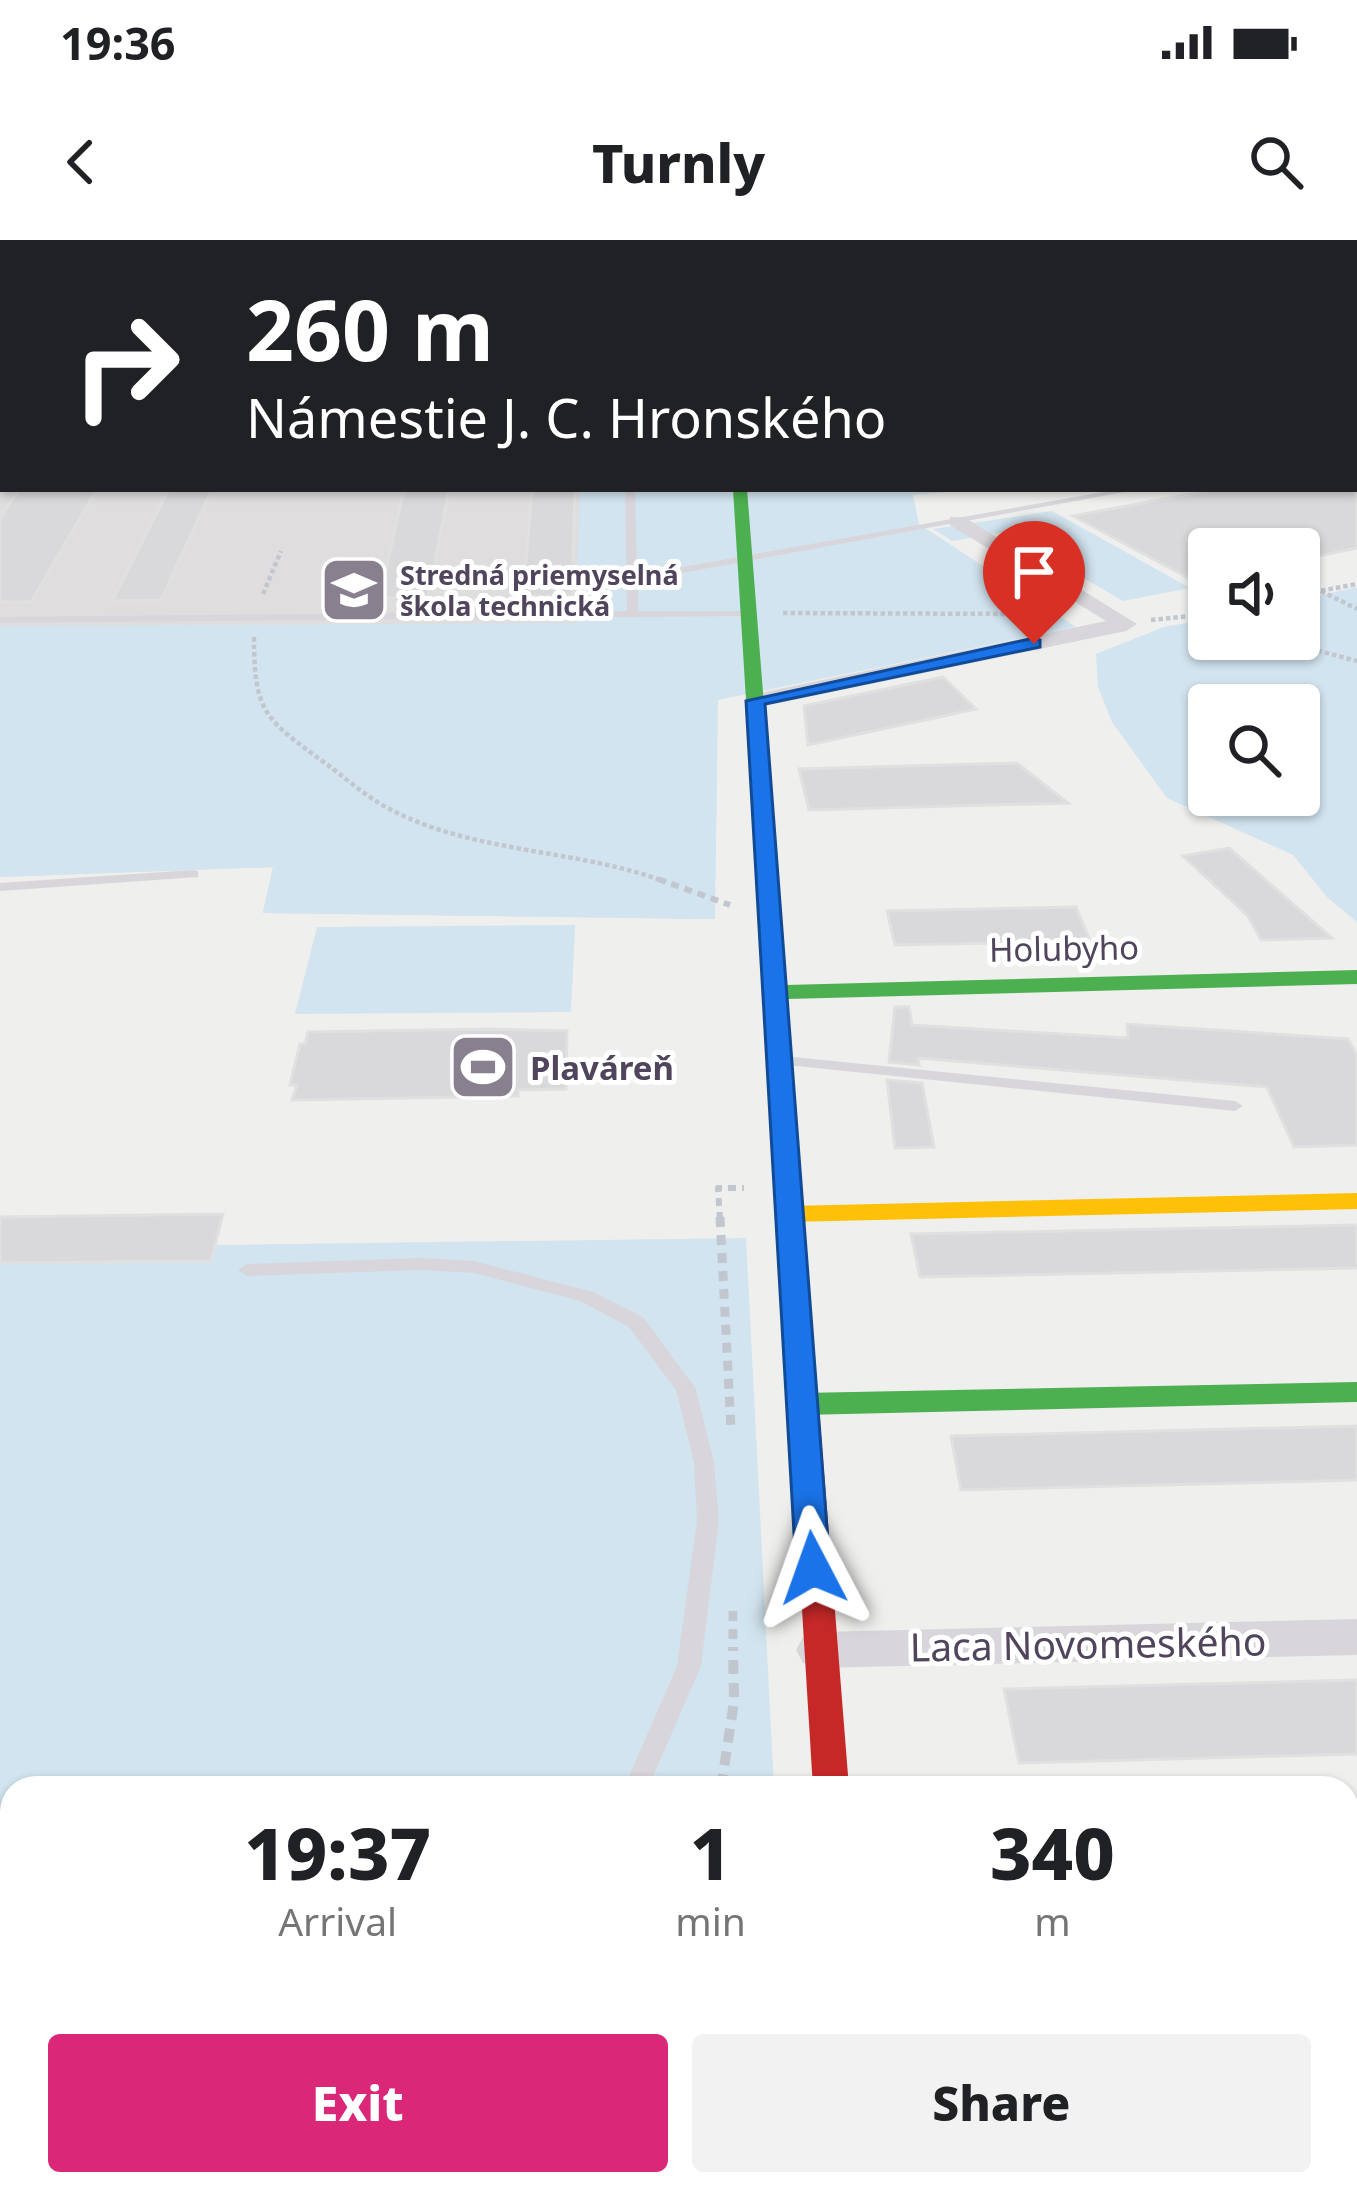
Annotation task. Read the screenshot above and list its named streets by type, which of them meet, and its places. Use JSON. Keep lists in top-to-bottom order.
{
  "streets": {
    "street": ["Holubyho", "Laca Novomeského"]
  },
  "places": {
    "school or university": ["Stredná priemyselná škola technická"],
    "sports": ["Plaváreň"]
  },
  "page": {
    "status": "19:36",
    "header": "Turnly",
    "turn": ["260 m", "Námestie J. C. Hronského"],
    "eta": [
      "19:37",
      "Arrival",
      "1",
      "min",
      "340",
      "m"
    ],
    "buttons": ["Exit", "Share"]
  }
}
